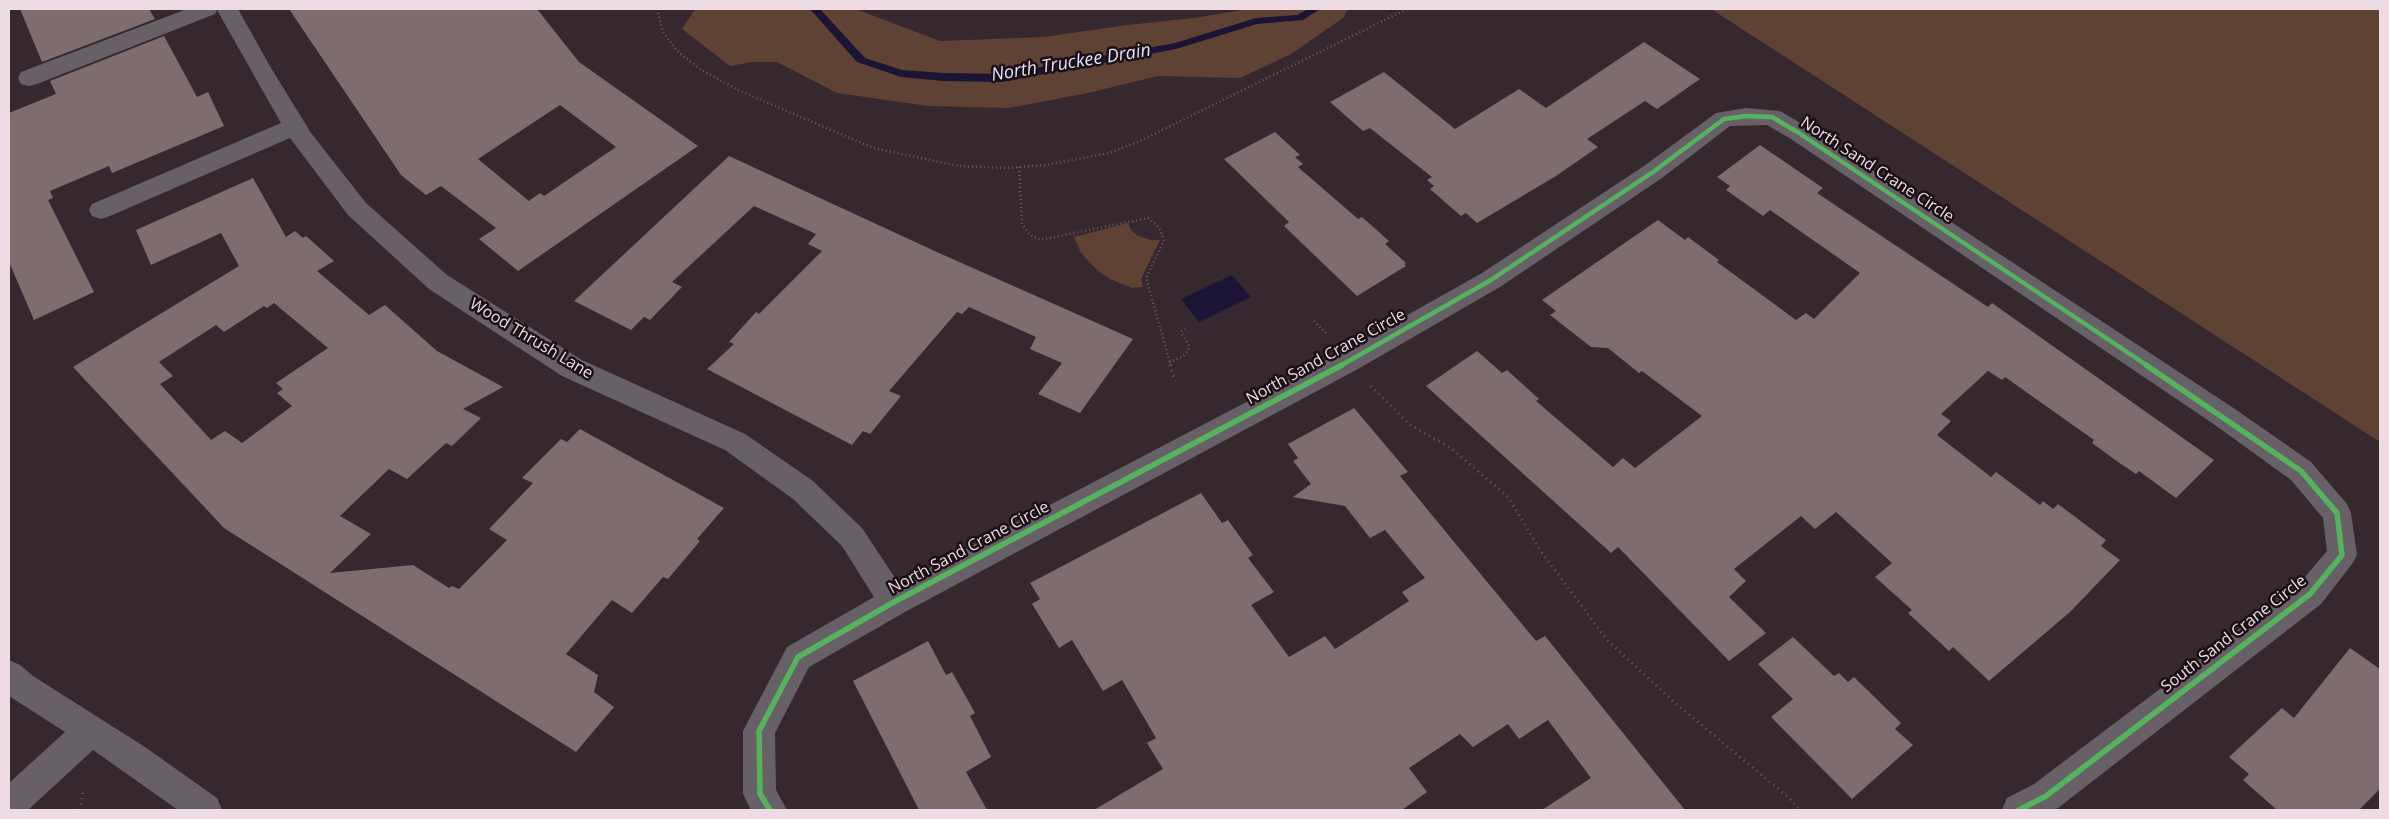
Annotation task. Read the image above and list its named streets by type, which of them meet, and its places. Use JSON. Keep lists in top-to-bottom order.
{
  "streets": {
    "street": ["North Sand Crane Circle", "Wood Thrush Lane", "South Sand Crane Circle"]
  },
  "crossings": [
    ["North Sand Crane Circle", "Wood Thrush Lane"],
    ["North Sand Crane Circle", "South Sand Crane Circle"]
  ],
  "water": ["North Truckee Drain"]
}
